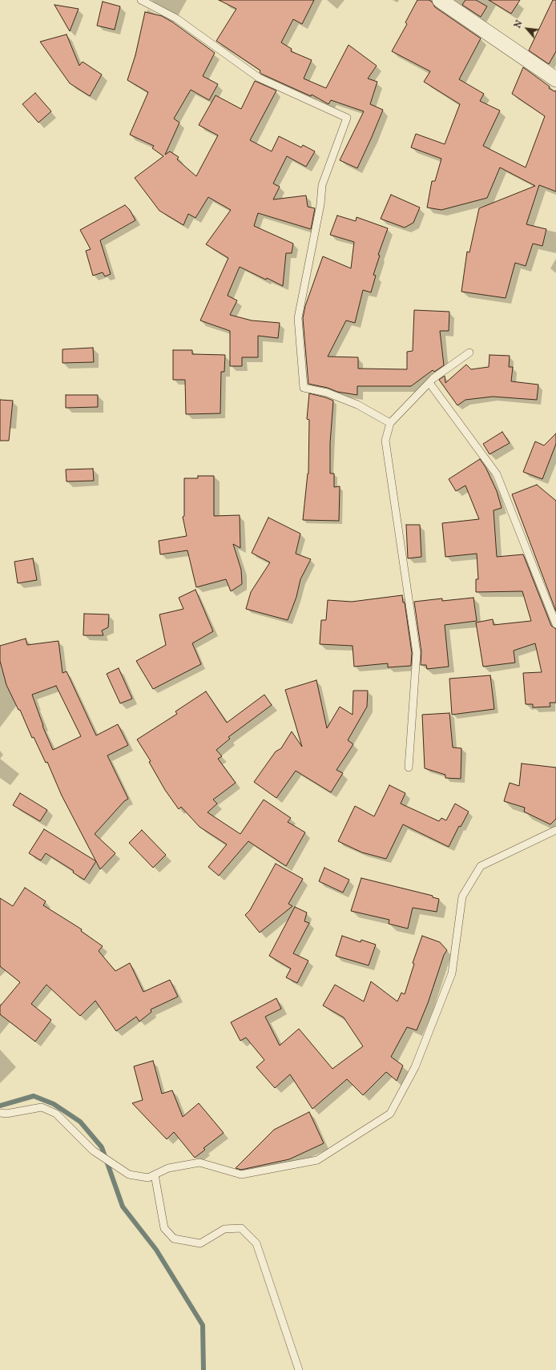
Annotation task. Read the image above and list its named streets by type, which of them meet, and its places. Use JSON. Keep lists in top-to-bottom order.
{
  "north": "top left"
}
